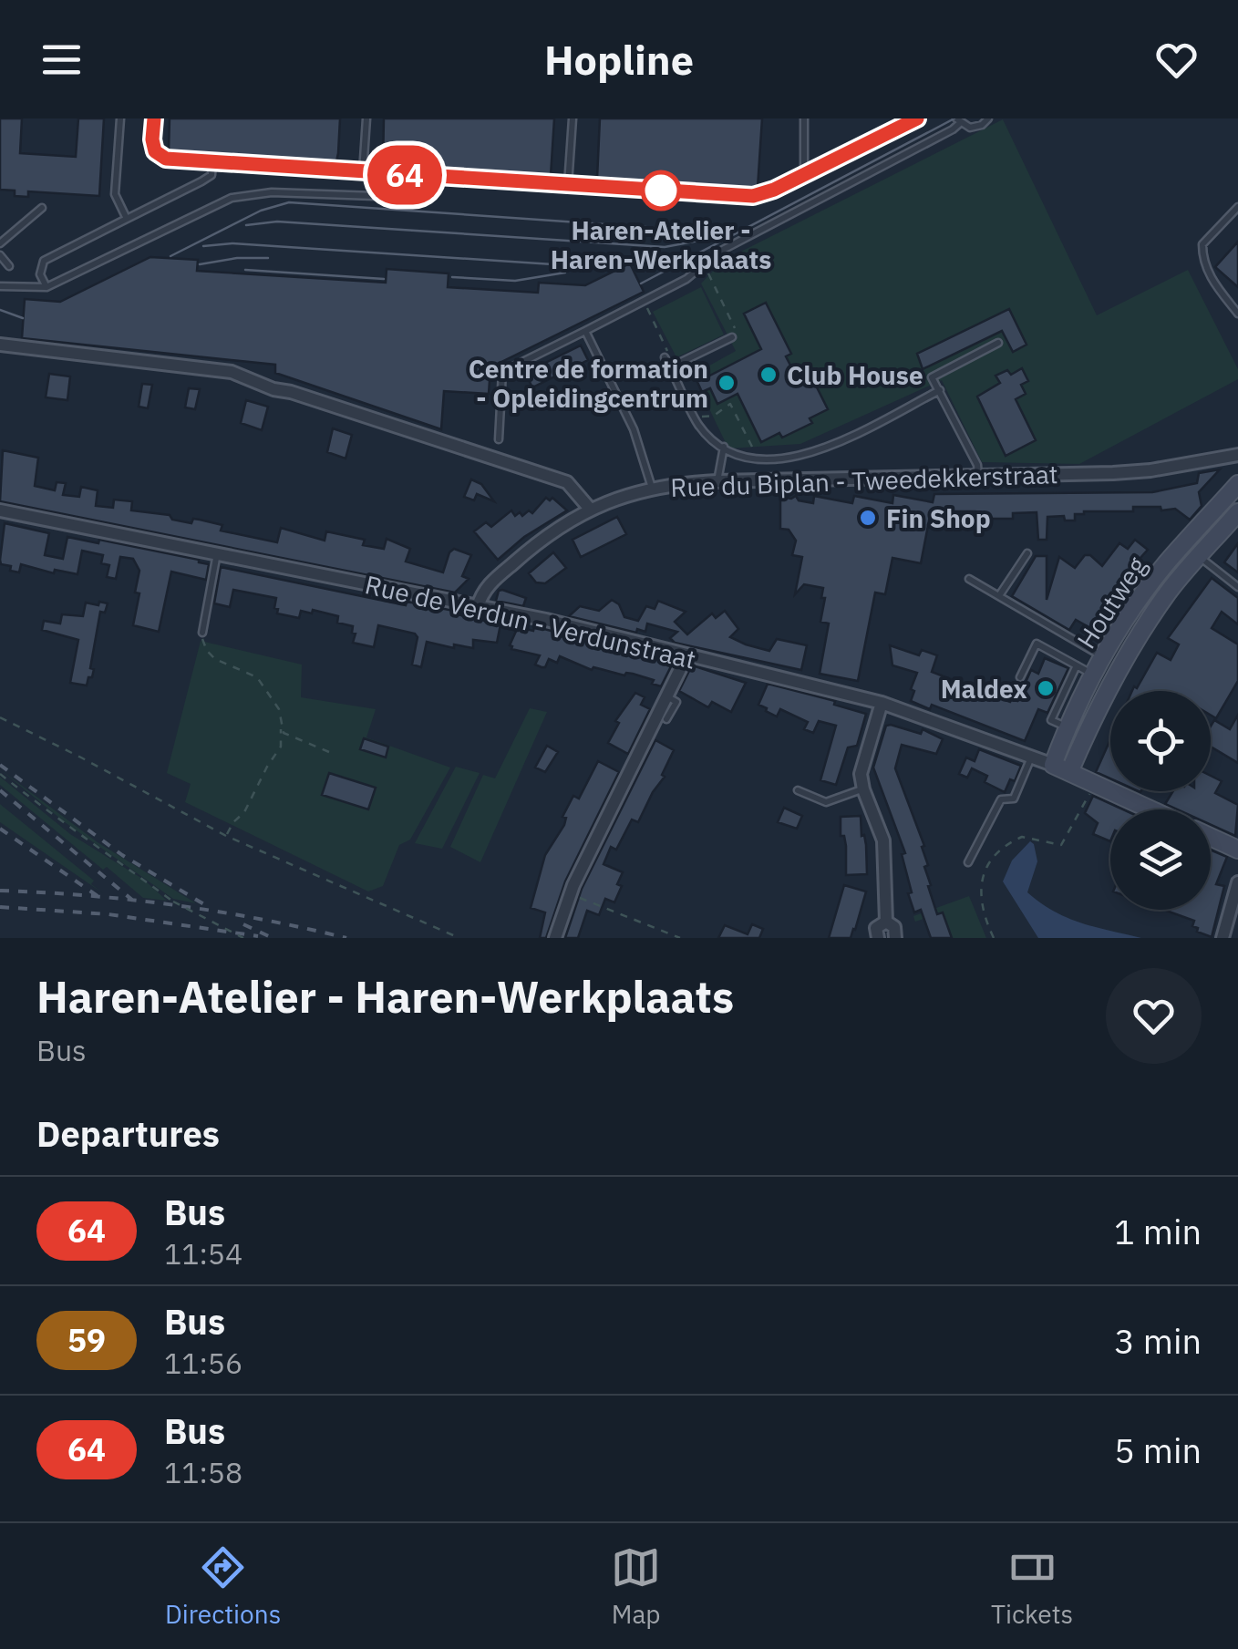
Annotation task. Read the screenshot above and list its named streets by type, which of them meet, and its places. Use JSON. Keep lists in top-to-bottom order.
{
  "streets": {
    "main road": ["Houtweg"],
    "street": ["Rue du Biplan - Tweedekkerstraat", "Rue de Verdun - Verdunstraat"]
  },
  "crossings": [
    ["Rue du Biplan - Tweedekkerstraat", "Rue de Verdun - Verdunstraat"],
    ["Houtweg", "Rue de Verdun - Verdunstraat"]
  ],
  "places": [
    "Haren-Atelier - Haren-Werkplaats",
    "Club House",
    "Centre de formation - Opleidingcentrum",
    "Fin Shop",
    "Maldex"
  ],
  "lines": ["bus line 64"],
  "page": {
    "header": "Hopline",
    "on_map": "64",
    "heading": [
      ["Haren-Atelier - Haren-Werkplaats", "Bus"],
      "Departures"
    ],
    "list": [
      {
        "mark": "64",
        "name": "Bus",
        "note": "11:54",
        "value": "1 min"
      },
      {
        "mark": "59",
        "name": "Bus",
        "note": "11:56",
        "value": "3 min"
      },
      {
        "mark": "64",
        "name": "Bus",
        "note": "11:58",
        "value": "5 min"
      }
    ],
    "tabs": ["Directions", "Map", "Tickets"]
  }
}
